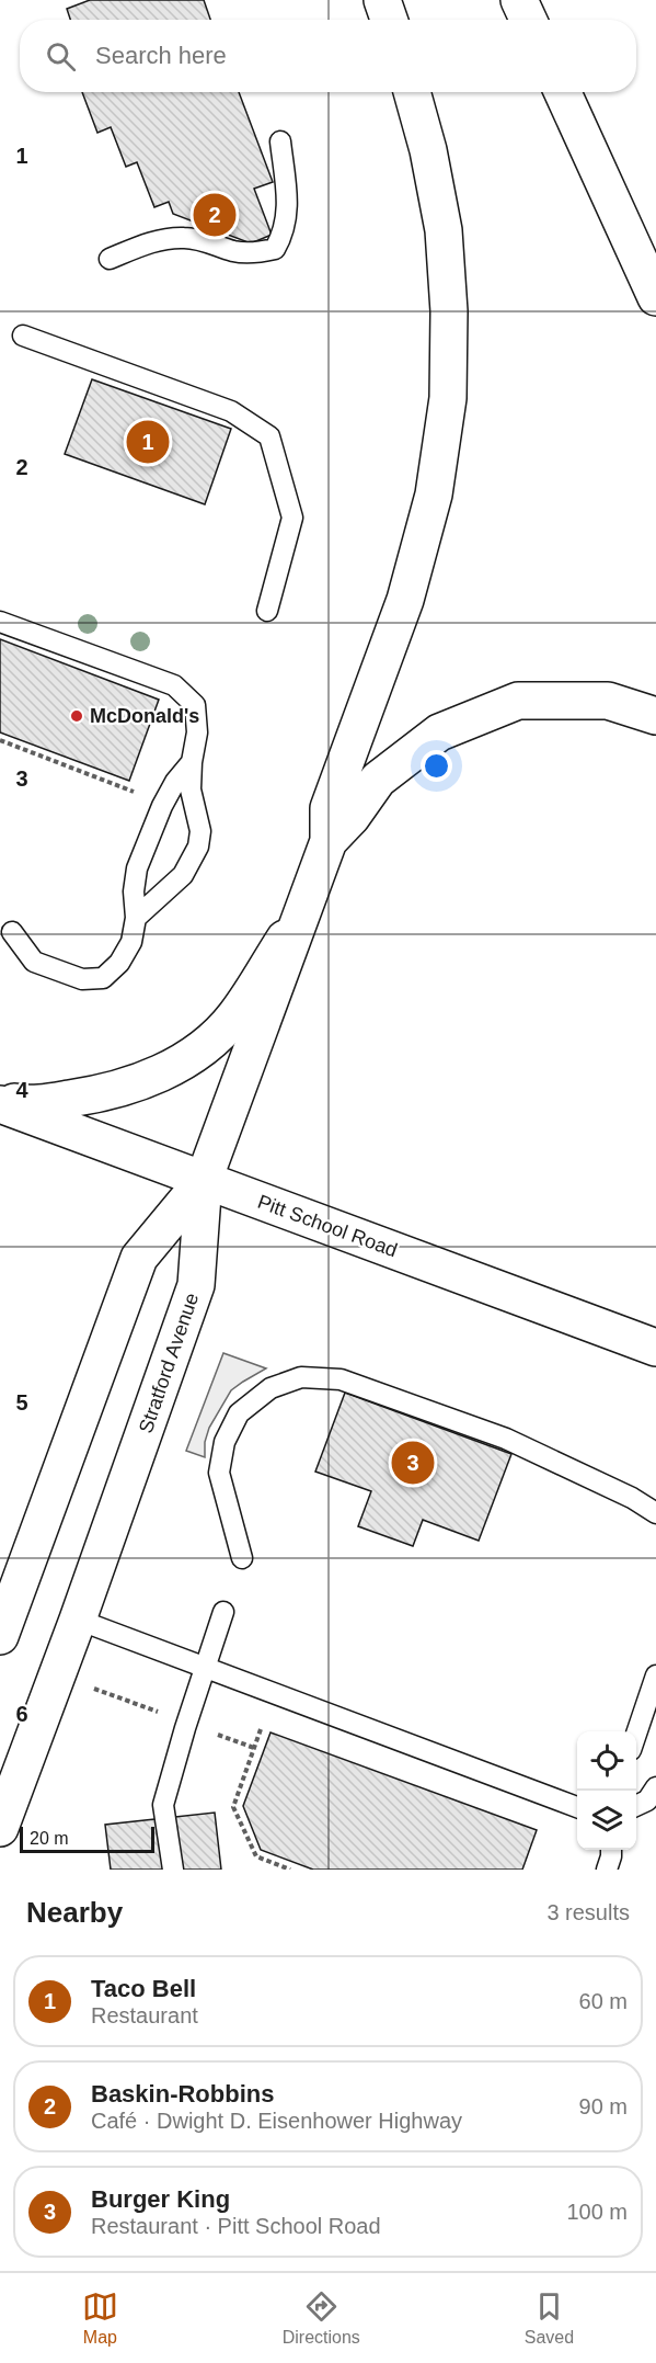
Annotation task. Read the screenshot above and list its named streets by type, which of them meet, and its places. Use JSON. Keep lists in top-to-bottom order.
{
  "streets": {
    "main road": ["Pitt School Road", "Stratford Avenue"]
  },
  "crossings": [
    ["Pitt School Road", "Stratford Avenue"]
  ],
  "places": ["McDonald's"],
  "scale_bar": "20 m",
  "page": {
    "search": "Search here",
    "pins": ["2", "1", "3"],
    "scale": "20 m",
    "heading": ["Nearby", "3 results"],
    "list": [
      {
        "mark": "1",
        "name": "Taco Bell",
        "note": "Restaurant",
        "value": "60 m"
      },
      {
        "mark": "2",
        "name": "Baskin-Robbins",
        "note": "Café · Dwight D. Eisenhower Highway",
        "value": "90 m"
      },
      {
        "mark": "3",
        "name": "Burger King",
        "note": "Restaurant · Pitt School Road",
        "value": "100 m"
      }
    ],
    "nav": ["Map", "Directions", "Saved"]
  },
  "grid": {
    "rows": [
      "1",
      "2",
      "3",
      "4",
      "5",
      "6"
    ]
  }
}
